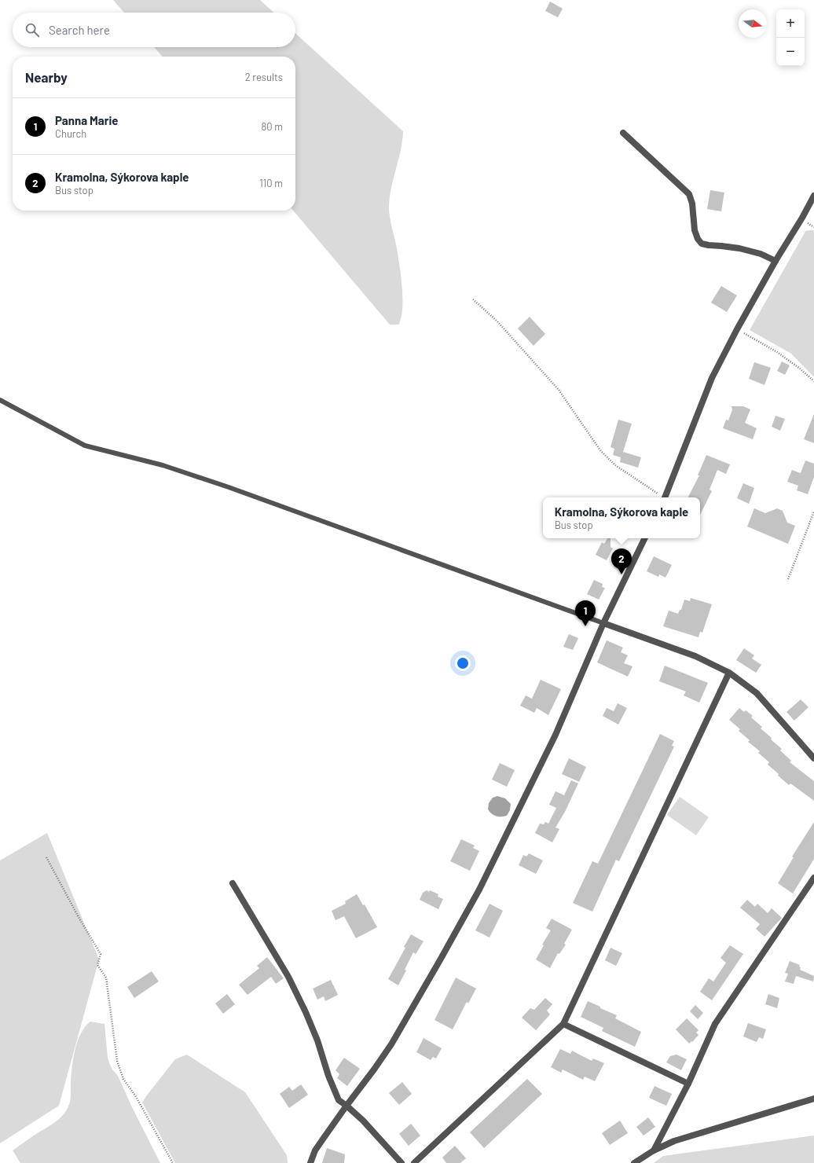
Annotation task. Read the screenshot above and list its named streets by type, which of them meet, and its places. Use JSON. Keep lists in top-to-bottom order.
{
  "north": "right",
  "page": {
    "map_buttons": ["+", "−"],
    "search": "Search here",
    "heading": ["Nearby", "2 results"],
    "list": [
      {
        "mark": "1",
        "name": "Panna Marie",
        "note": "Church",
        "value": "80 m"
      },
      {
        "mark": "2",
        "name": "Kramolna, Sýkorova kaple",
        "note": "Bus stop",
        "value": "110 m"
      }
    ],
    "popup": ["Kramolna, Sýkorova kaple", "Bus stop"],
    "pins": ["2", "1"]
  }
}
